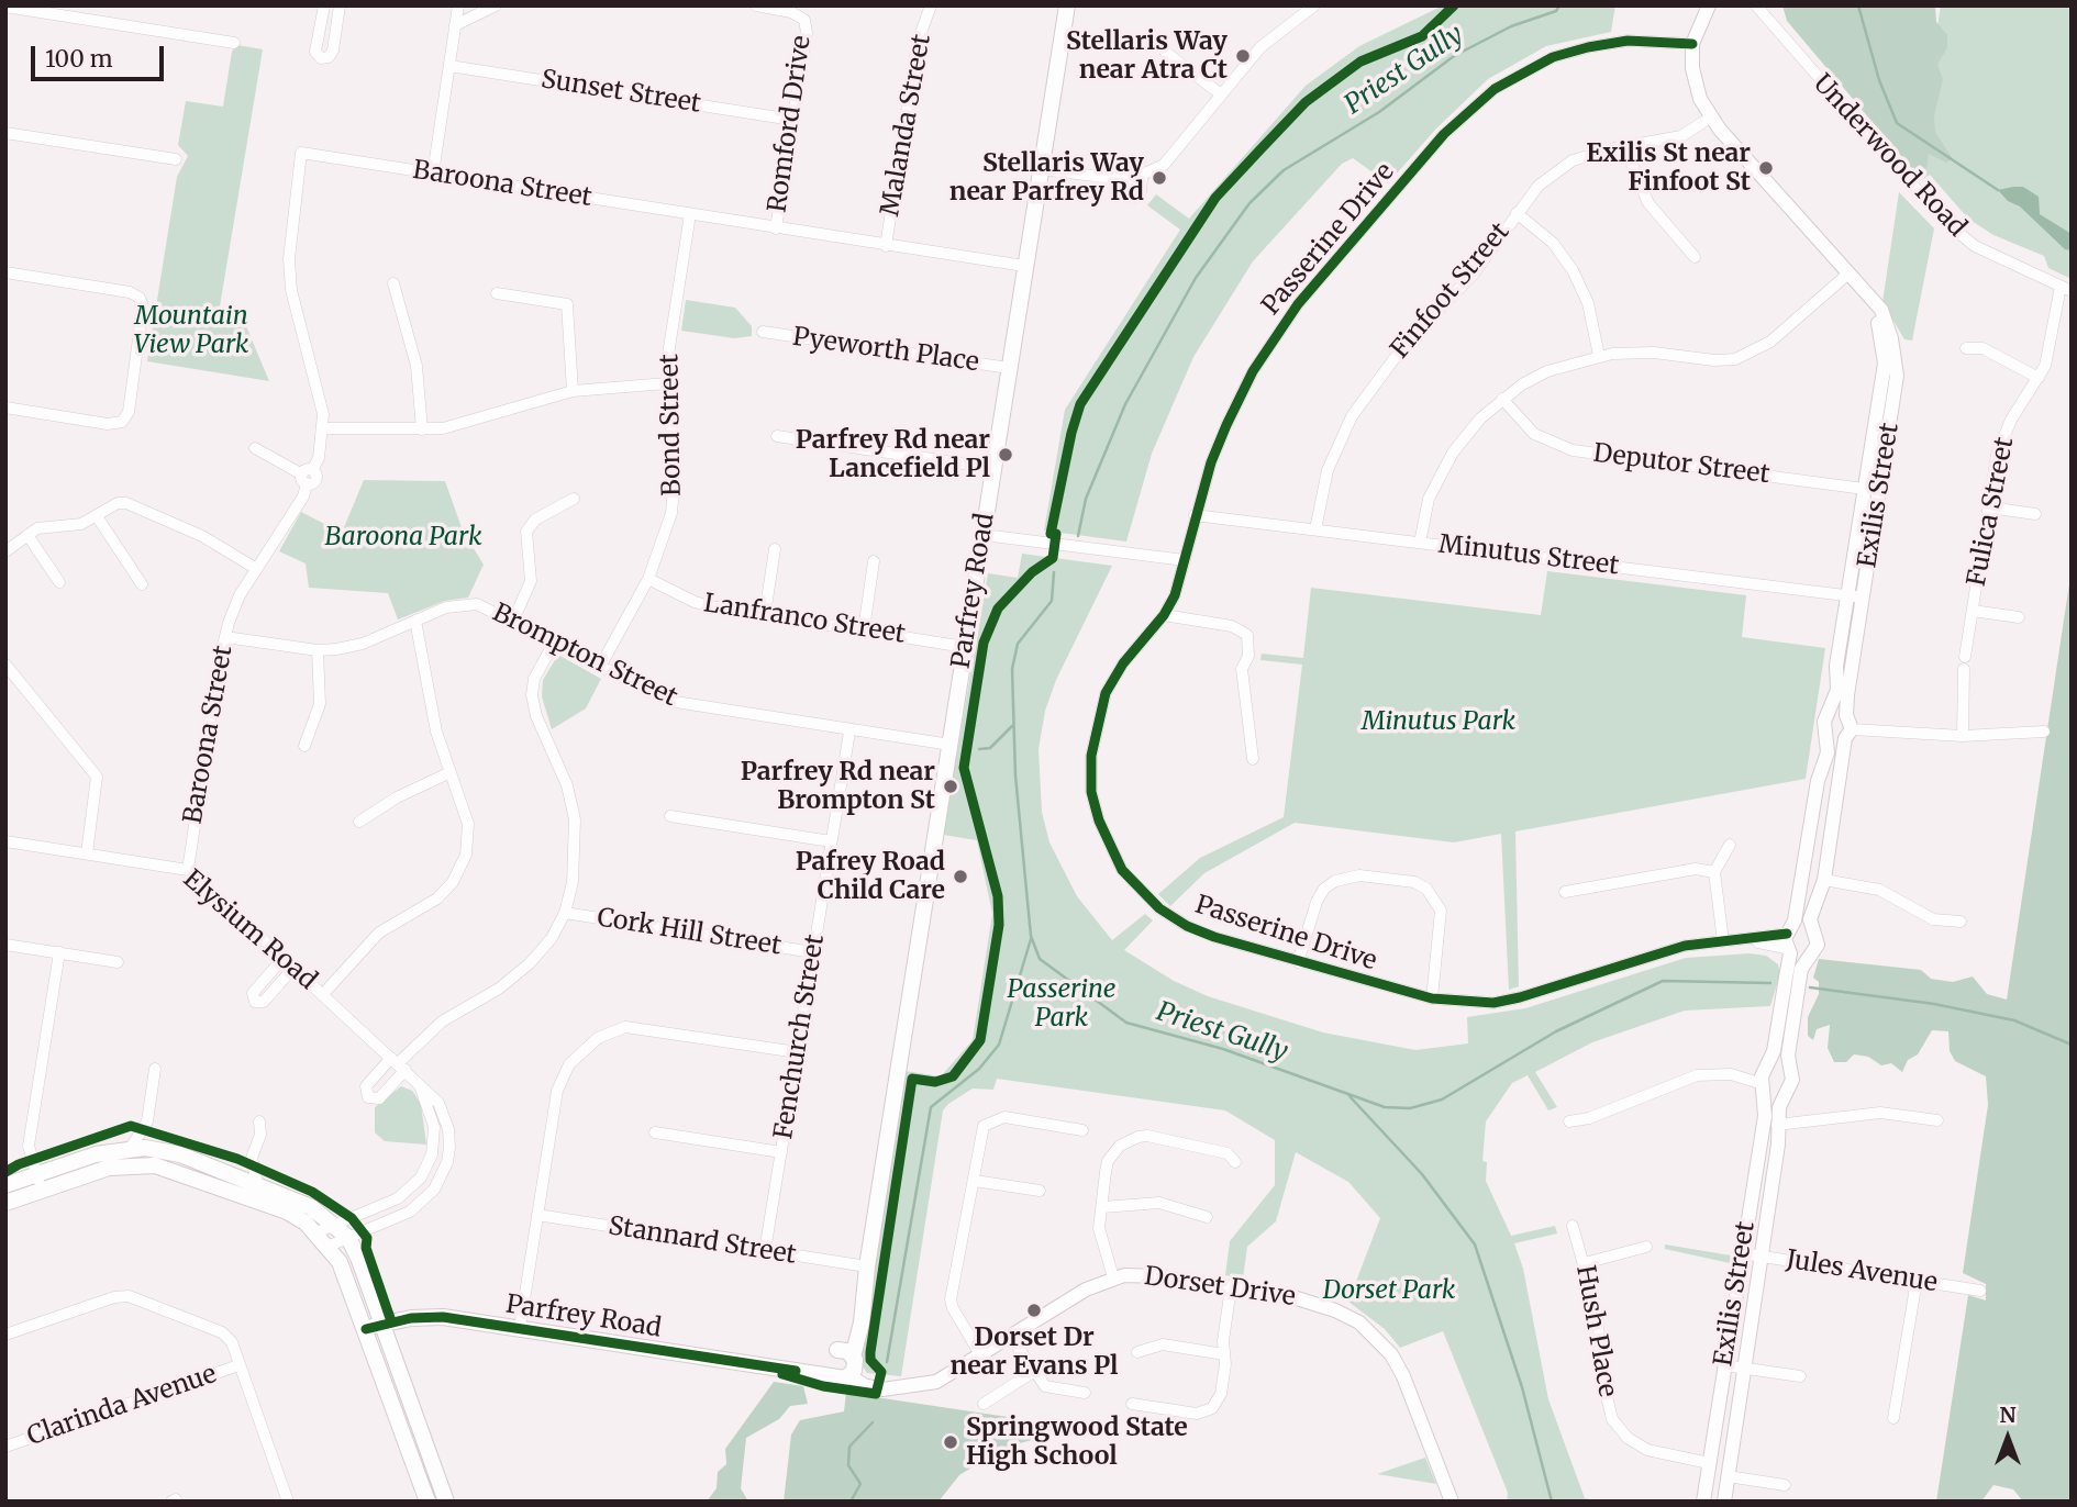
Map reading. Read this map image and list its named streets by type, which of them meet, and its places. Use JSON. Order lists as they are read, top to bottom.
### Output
{
  "streets": {
    "main road": ["Parfrey Road"],
    "street": [
      "Sunset Street",
      "Romford Drive",
      "Malanda Street",
      "Underwood Road",
      "Baroona Street",
      "Passerine Drive",
      "Finfoot Street",
      "Pyeworth Place",
      "Bond Street",
      "Deputor Street",
      "Exilis Street",
      "Fulica Street",
      "Minutus Street",
      "Lanfranco Street",
      "Brompton Street",
      "Elysium Road",
      "Cork Hill Street",
      "Fenchurch Street",
      "Stannard Street",
      "Jules Avenue",
      "Dorset Drive",
      "Hush Place",
      "Clarinda Avenue"
    ]
  },
  "crossings": [
    ["Sunset Street", "Romford Drive"],
    ["Romford Drive", "Baroona Street"],
    ["Malanda Street", "Baroona Street"],
    ["Underwood Road", "Fulica Street"],
    ["Baroona Street", "Bond Street"],
    ["Baroona Street", "Parfrey Road"],
    ["Baroona Street", "Brompton Street"],
    ["Baroona Street", "Elysium Road"],
    ["Passerine Drive", "Exilis Street"],
    ["Passerine Drive", "Minutus Street"],
    ["Finfoot Street", "Exilis Street"],
    ["Finfoot Street", "Minutus Street"],
    ["Pyeworth Place", "Parfrey Road"],
    ["Bond Street", "Lanfranco Street"],
    ["Bond Street", "Brompton Street"],
    ["Deputor Street", "Exilis Street"],
    ["Exilis Street", "Minutus Street"],
    ["Exilis Street", "Jules Avenue"],
    ["Exilis Street", "Hush Place"],
    ["Parfrey Road", "Lanfranco Street"],
    ["Parfrey Road", "Brompton Street"],
    ["Parfrey Road", "Stannard Street"],
    ["Parfrey Road", "Dorset Drive"],
    ["Brompton Street", "Fenchurch Street"],
    ["Cork Hill Street", "Fenchurch Street"],
    ["Fenchurch Street", "Stannard Street"]
  ],
  "water": ["Priest Gully"],
  "parks": [
    "Mountain View Park",
    "Baroona Park",
    "Minutus Park",
    "Passerine Park",
    "Dorset Park"
  ],
  "places": [
    "Stellaris Way near Atra Ct",
    "Exilis St near Finfoot St",
    "Stellaris Way near Parfrey Rd",
    "Parfrey Rd near Lancefield Pl",
    "Parfrey Rd near Brompton St",
    "Pafrey Road Child Care",
    "Dorset Dr near Evans Pl",
    "Springwood State High School"
  ],
  "scale_bar": "100 m",
  "north": "top"
}
